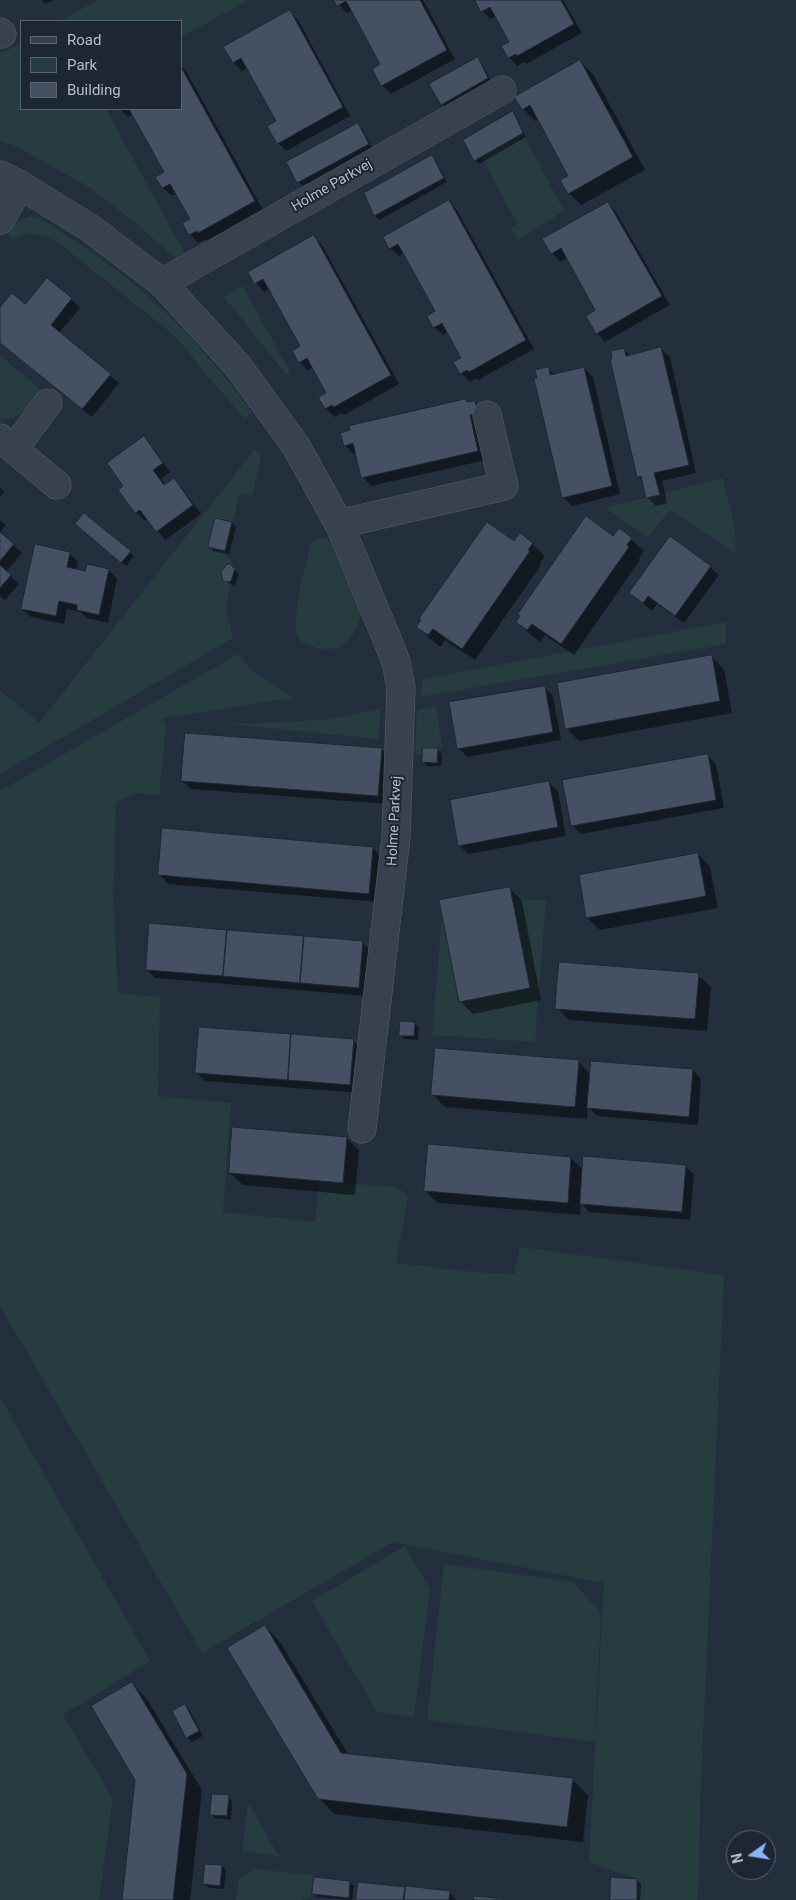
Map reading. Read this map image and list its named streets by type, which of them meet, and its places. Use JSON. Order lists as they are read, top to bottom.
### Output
{
  "streets": {
    "street": ["Holme Parkvej"]
  },
  "legend": ["Road", "Park", "Building"],
  "north": "left"
}
